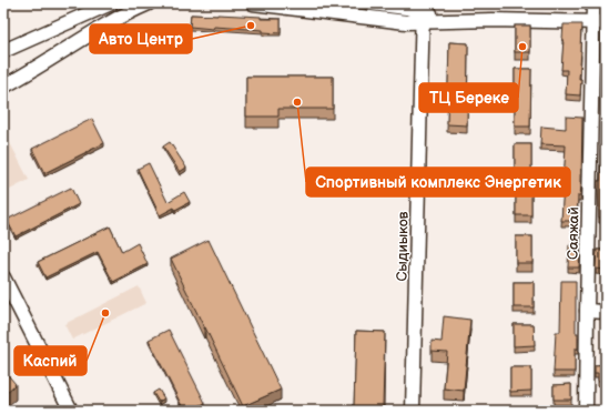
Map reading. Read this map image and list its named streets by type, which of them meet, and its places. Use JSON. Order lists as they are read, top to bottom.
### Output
{
  "streets": {
    "street": ["Саяжай", "Сыдиыков"]
  },
  "places": [
    "Авто Центр",
    "ТЦ Береке",
    "Спортивный комплекс Энергетик",
    "Каспий"
  ]
}
